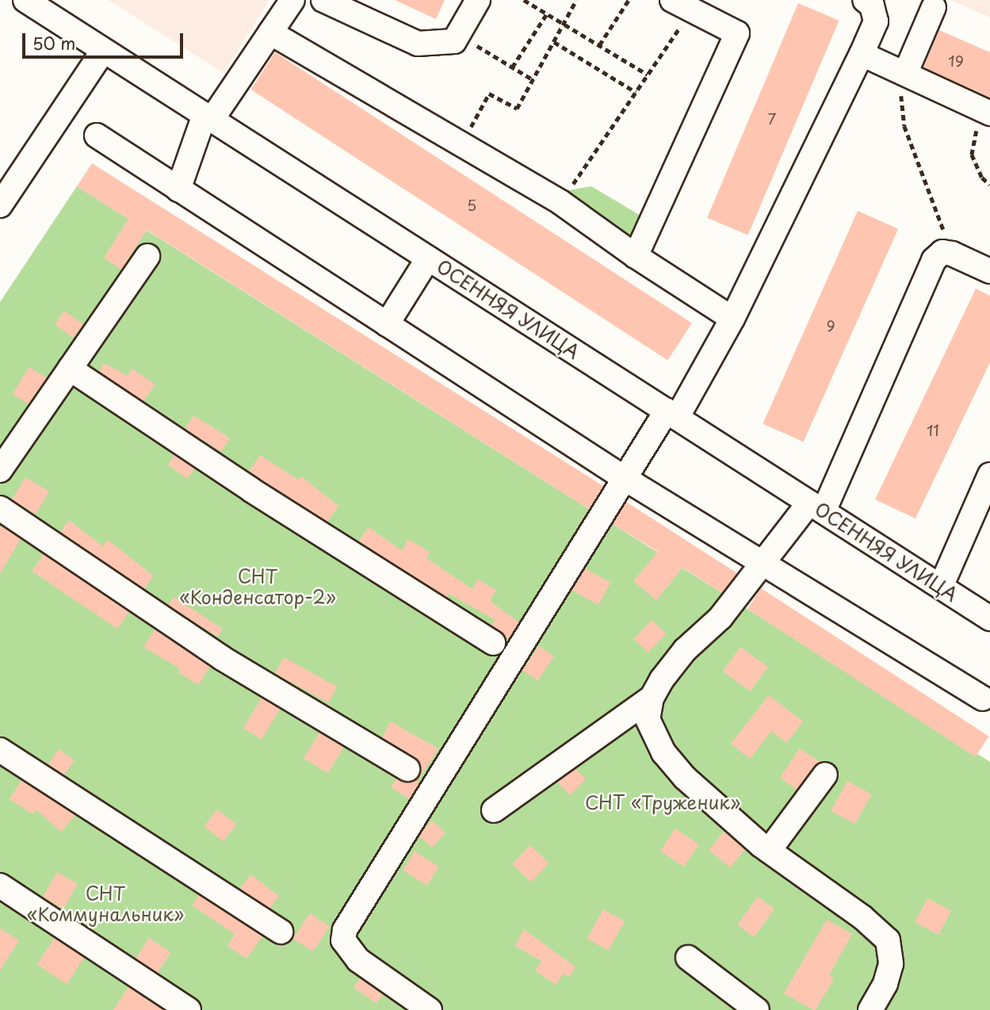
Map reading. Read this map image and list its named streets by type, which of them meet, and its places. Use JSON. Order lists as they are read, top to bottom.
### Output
{
  "streets": {
    "street": ["ОСЕННЯЯ УЛИЦА"]
  },
  "parks": ["СНТ «Конденсатор-2»", "СНТ «Труженик»", "СНТ «Коммунальник»"],
  "house_numbers": [
    "19",
    "7",
    "5",
    "9",
    "11"
  ],
  "scale_bar": "50 m"
}
